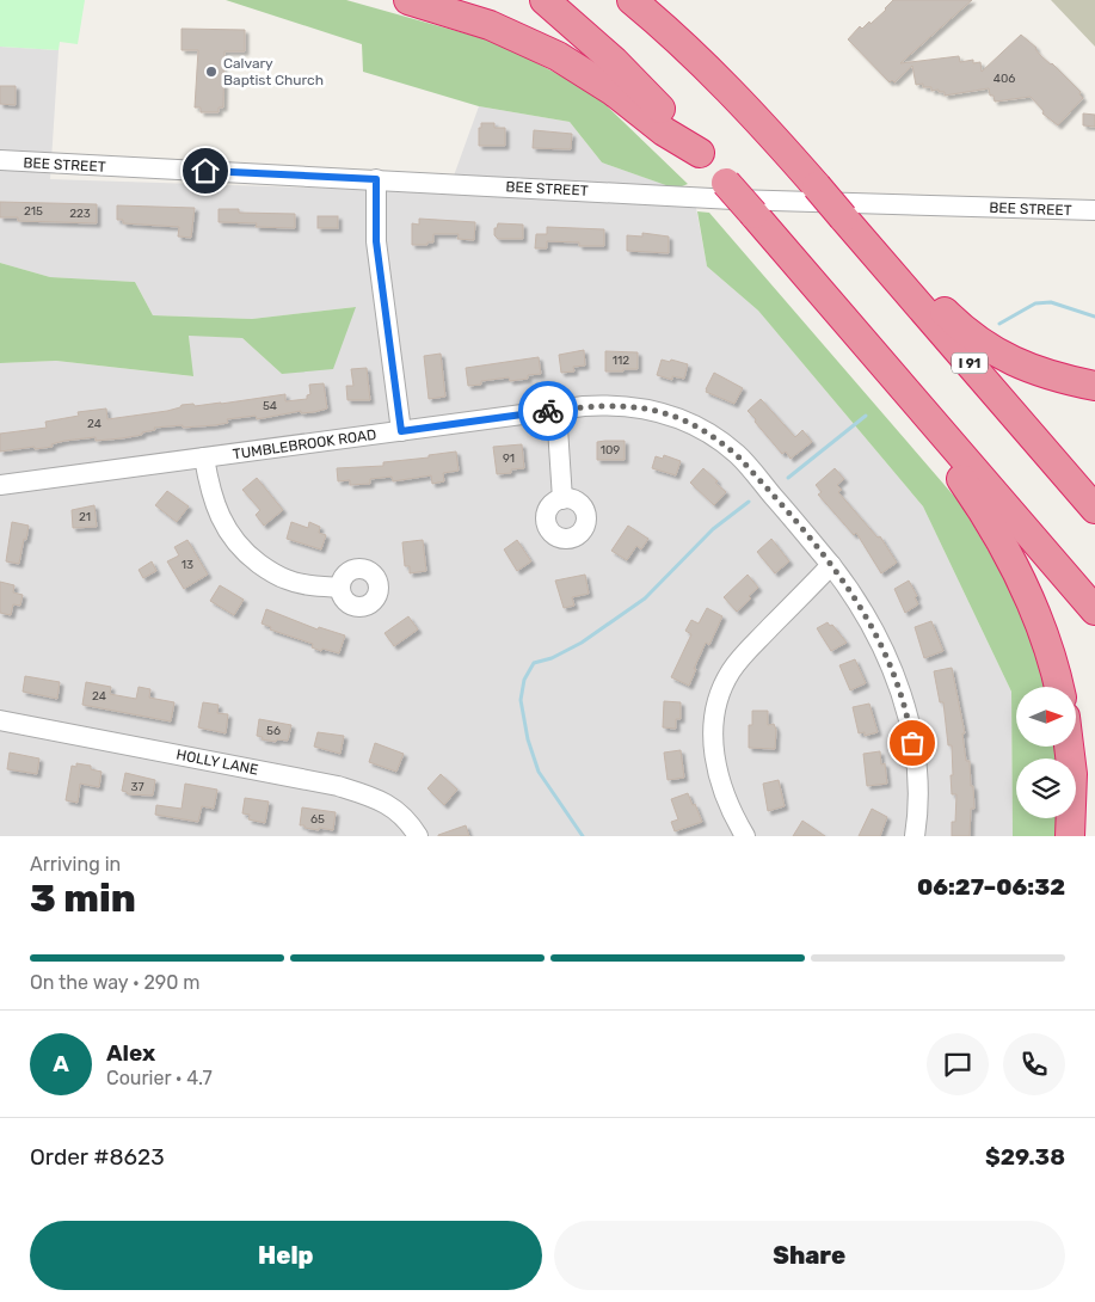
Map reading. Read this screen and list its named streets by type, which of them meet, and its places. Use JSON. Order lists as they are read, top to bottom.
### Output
{
  "streets": {
    "highway": ["I 91"],
    "street": ["BEE STREET", "TUMBLEBROOK ROAD", "HOLLY LANE"]
  },
  "places": ["Calvary Baptist Church"],
  "house_numbers": [
    "406",
    "215",
    "223",
    "112",
    "54",
    "24",
    "109",
    "91",
    "21",
    "13",
    "24",
    "56",
    "37",
    "65"
  ],
  "north": "right",
  "page": {
    "heading": ["3 min", "Arriving in", "06:27–06:32"],
    "panel": [
      "Alex",
      "Courier · 4.7",
      "Order #8623",
      "$29.38"
    ],
    "bar": "On the way · 290 m",
    "round": "A",
    "buttons": ["Help", "Share"]
  }
}
